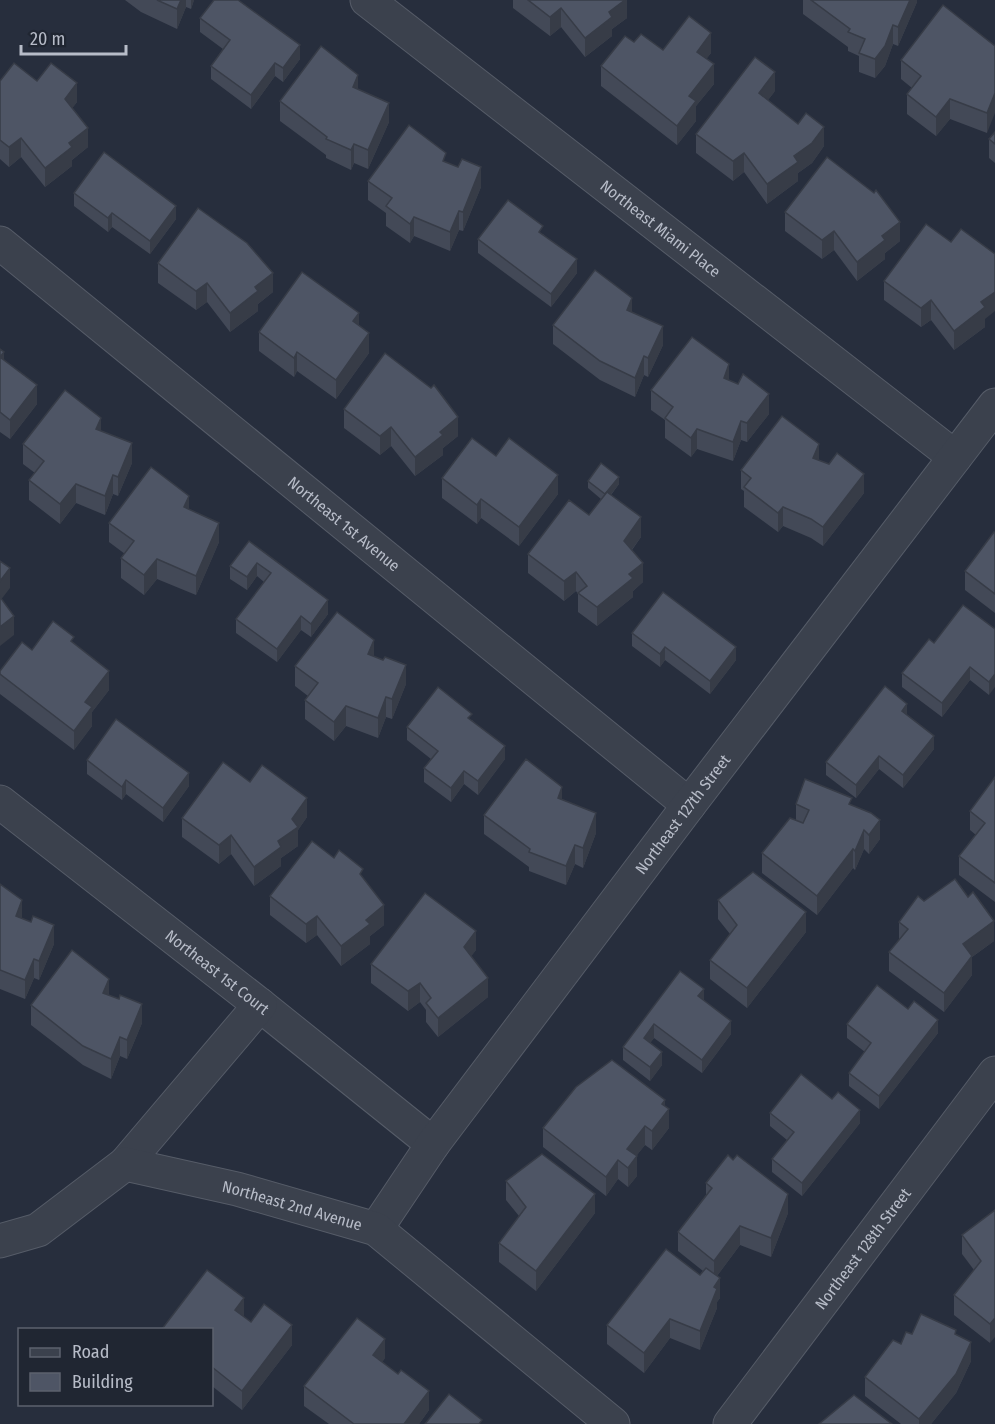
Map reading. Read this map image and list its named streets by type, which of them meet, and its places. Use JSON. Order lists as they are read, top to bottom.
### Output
{
  "streets": {
    "street": [
      "Northeast Miami Place",
      "Northeast 1st Avenue",
      "Northeast 127th Street",
      "Northeast 1st Court",
      "Northeast 2nd Avenue",
      "Northeast 128th Street"
    ]
  },
  "crossings": [
    ["Northeast Miami Place", "Northeast 127th Street"],
    ["Northeast 1st Avenue", "Northeast 127th Street"],
    ["Northeast 127th Street", "Northeast 1st Court"],
    ["Northeast 127th Street", "Northeast 2nd Avenue"]
  ],
  "legend": ["Road", "Building"],
  "scale_bar": "20 m"
}
